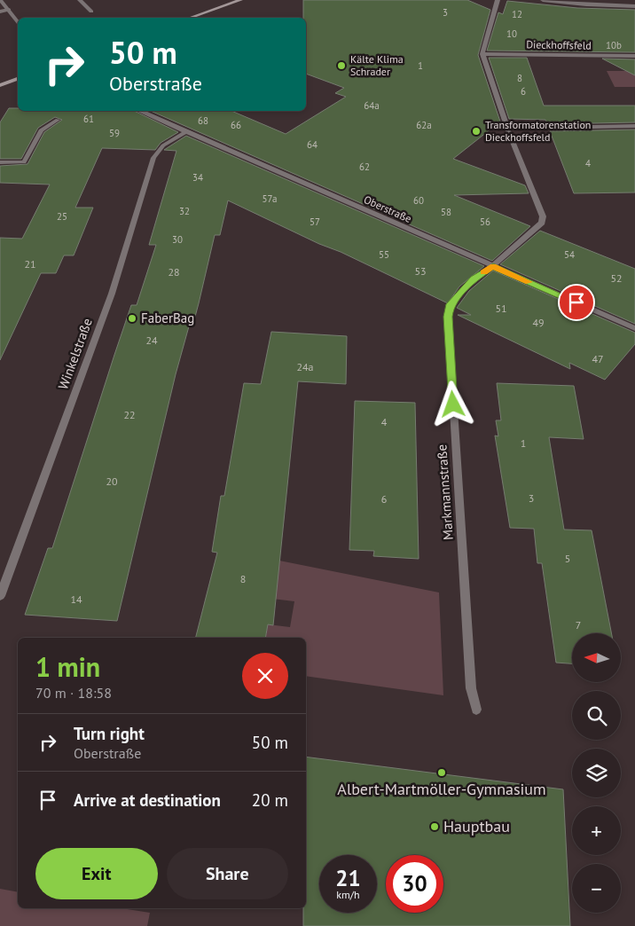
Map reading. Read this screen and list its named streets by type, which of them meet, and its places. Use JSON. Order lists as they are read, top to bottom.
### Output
{
  "streets": {
    "street": [
      "Dieckhoffsfeld",
      "Oberstraße",
      "Winkelstraße",
      "Markmannstraße"
    ]
  },
  "crossings": [
    ["Oberstraße", "Winkelstraße"],
    ["Oberstraße", "Markmannstraße"]
  ],
  "places": [
    "Kälte Klima Schrader",
    "Transformatorenstation Dieckhoffsfeld",
    "FaberBag",
    "Albert-Martmöller-Gymnasium",
    "Hauptbau"
  ],
  "house_numbers": [
    "3",
    "12",
    "10",
    "10b",
    "1",
    "8",
    "6",
    "64a",
    "61",
    "68",
    "66",
    "62a",
    "59",
    "64",
    "4",
    "62",
    "34",
    "57a",
    "60",
    "32",
    "58",
    "25",
    "57",
    "56",
    "30",
    "55",
    "54",
    "21",
    "53",
    "28",
    "52",
    "51",
    "49",
    "24",
    "47",
    "24a",
    "22",
    "4",
    "1",
    "20",
    "3",
    "6",
    "5",
    "8",
    "14",
    "7"
  ],
  "north": "left",
  "page": {
    "turn": ["50 m", "Oberstraße"],
    "map_buttons": ["+", "−"],
    "heading": ["1 min", "70 m · 18:58"],
    "list": [
      {
        "name": "Turn right",
        "note": "Oberstraße",
        "value": "50 m"
      },
      {
        "name": "Arrive at destination",
        "value": "20 m"
      }
    ],
    "buttons": ["Exit", "Share"],
    "speed": "21 km/h",
    "limit": "30"
  }
}
